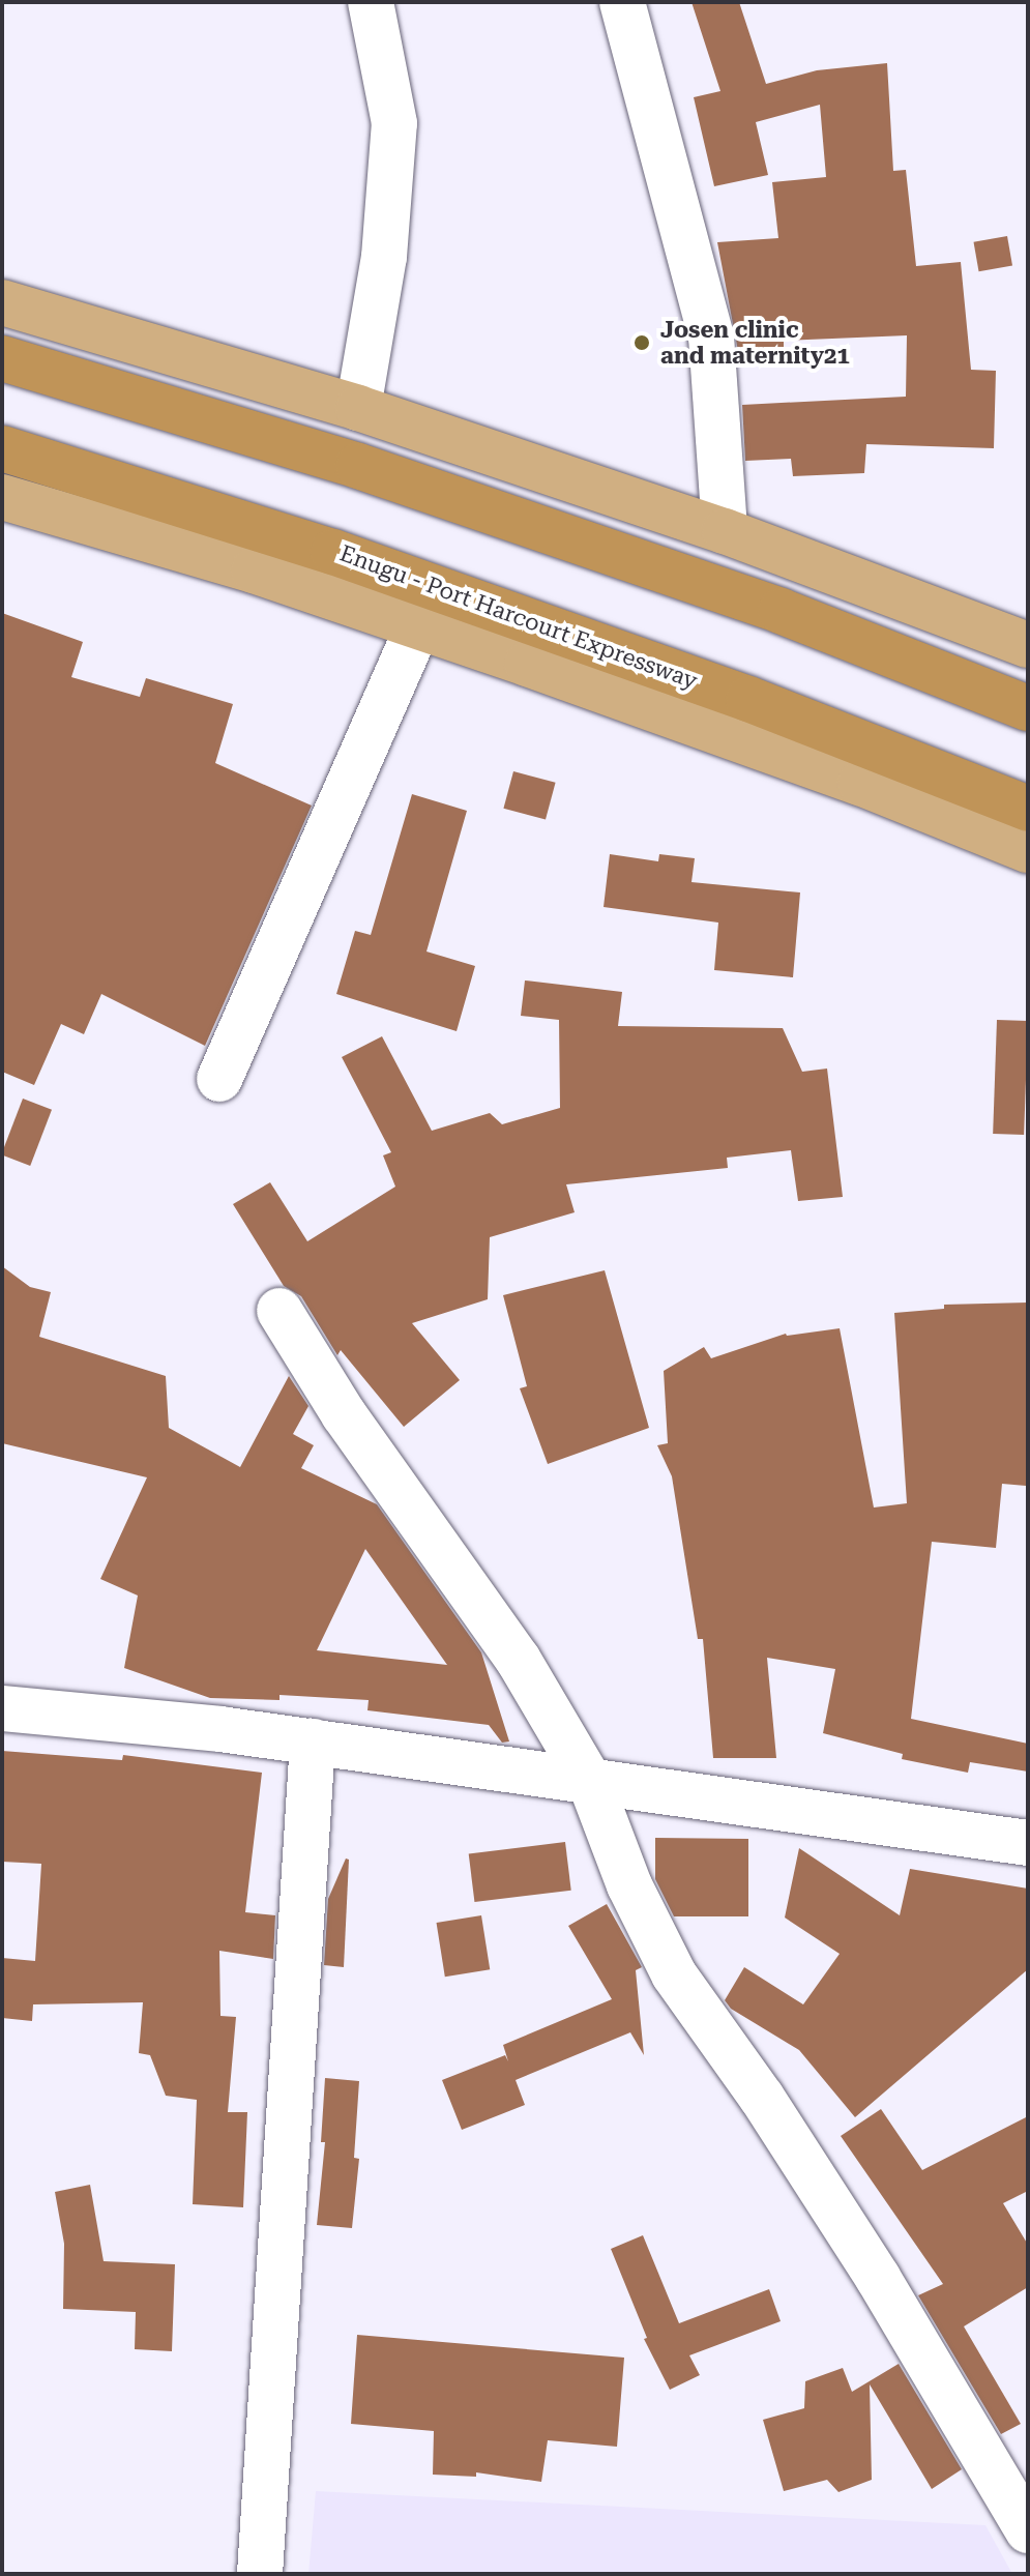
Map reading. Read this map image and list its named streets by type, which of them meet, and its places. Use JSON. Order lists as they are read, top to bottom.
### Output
{
  "streets": {
    "highway": ["Enugu - Port Harcourt Expressway"]
  },
  "places": ["Josen clinic and maternity21"]
}
